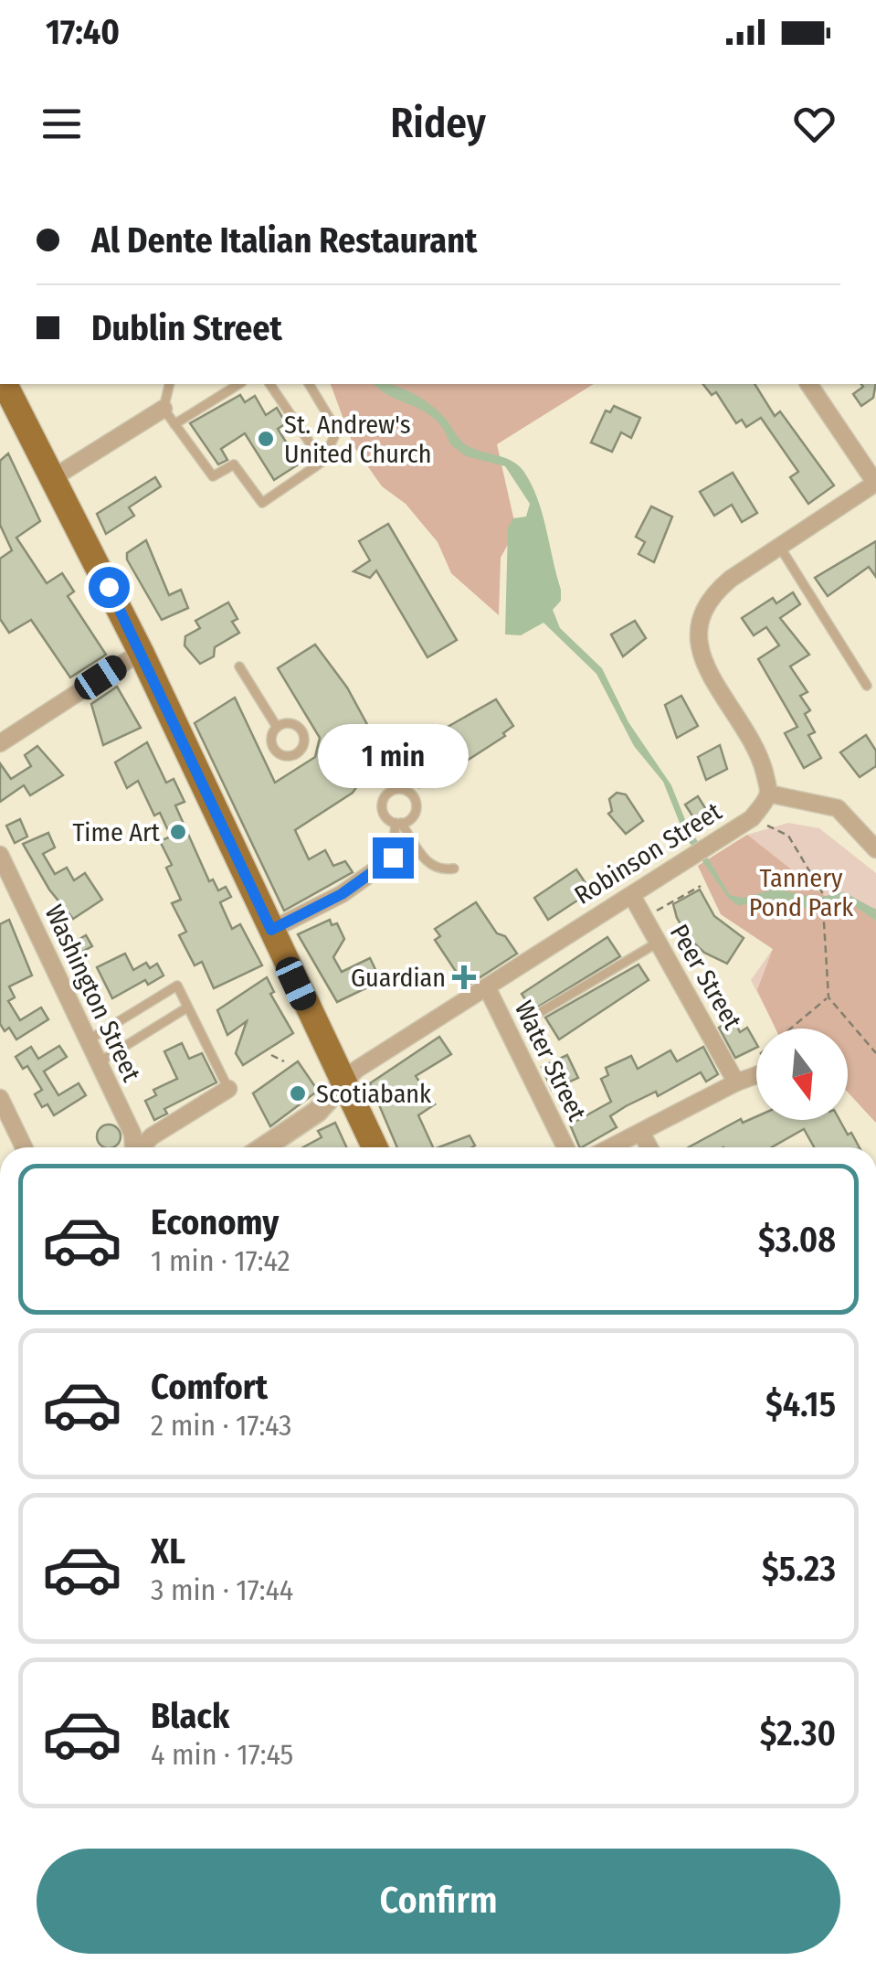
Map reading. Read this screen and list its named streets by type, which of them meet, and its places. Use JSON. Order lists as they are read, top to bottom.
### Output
{
  "streets": {
    "street": [
      "Robinson Street",
      "Peer Street",
      "Washington Street",
      "Water Street"
    ]
  },
  "crossings": [
    ["Robinson Street", "Peer Street"],
    ["Robinson Street", "Water Street"]
  ],
  "parks": ["Tannery Pond Park"],
  "places": {
    "other": ["St. Andrew's United Church", "Time Art", "Scotiabank"],
    "health": ["Guardian"]
  },
  "north": "bottom",
  "page": {
    "status": "17:40",
    "header": "Ridey",
    "banner": ["Al Dente Italian Restaurant", "Dublin Street"],
    "bubble": "1 min",
    "list": [
      {
        "name": "Economy",
        "note": "1 min · 17:42",
        "value": "$3.08"
      },
      {
        "name": "Comfort",
        "note": "2 min · 17:43",
        "value": "$4.15"
      },
      {
        "name": "XL",
        "note": "3 min · 17:44",
        "value": "$5.23"
      },
      {
        "name": "Black",
        "note": "4 min · 17:45",
        "value": "$2.30"
      }
    ],
    "buttons": "Confirm"
  }
}
